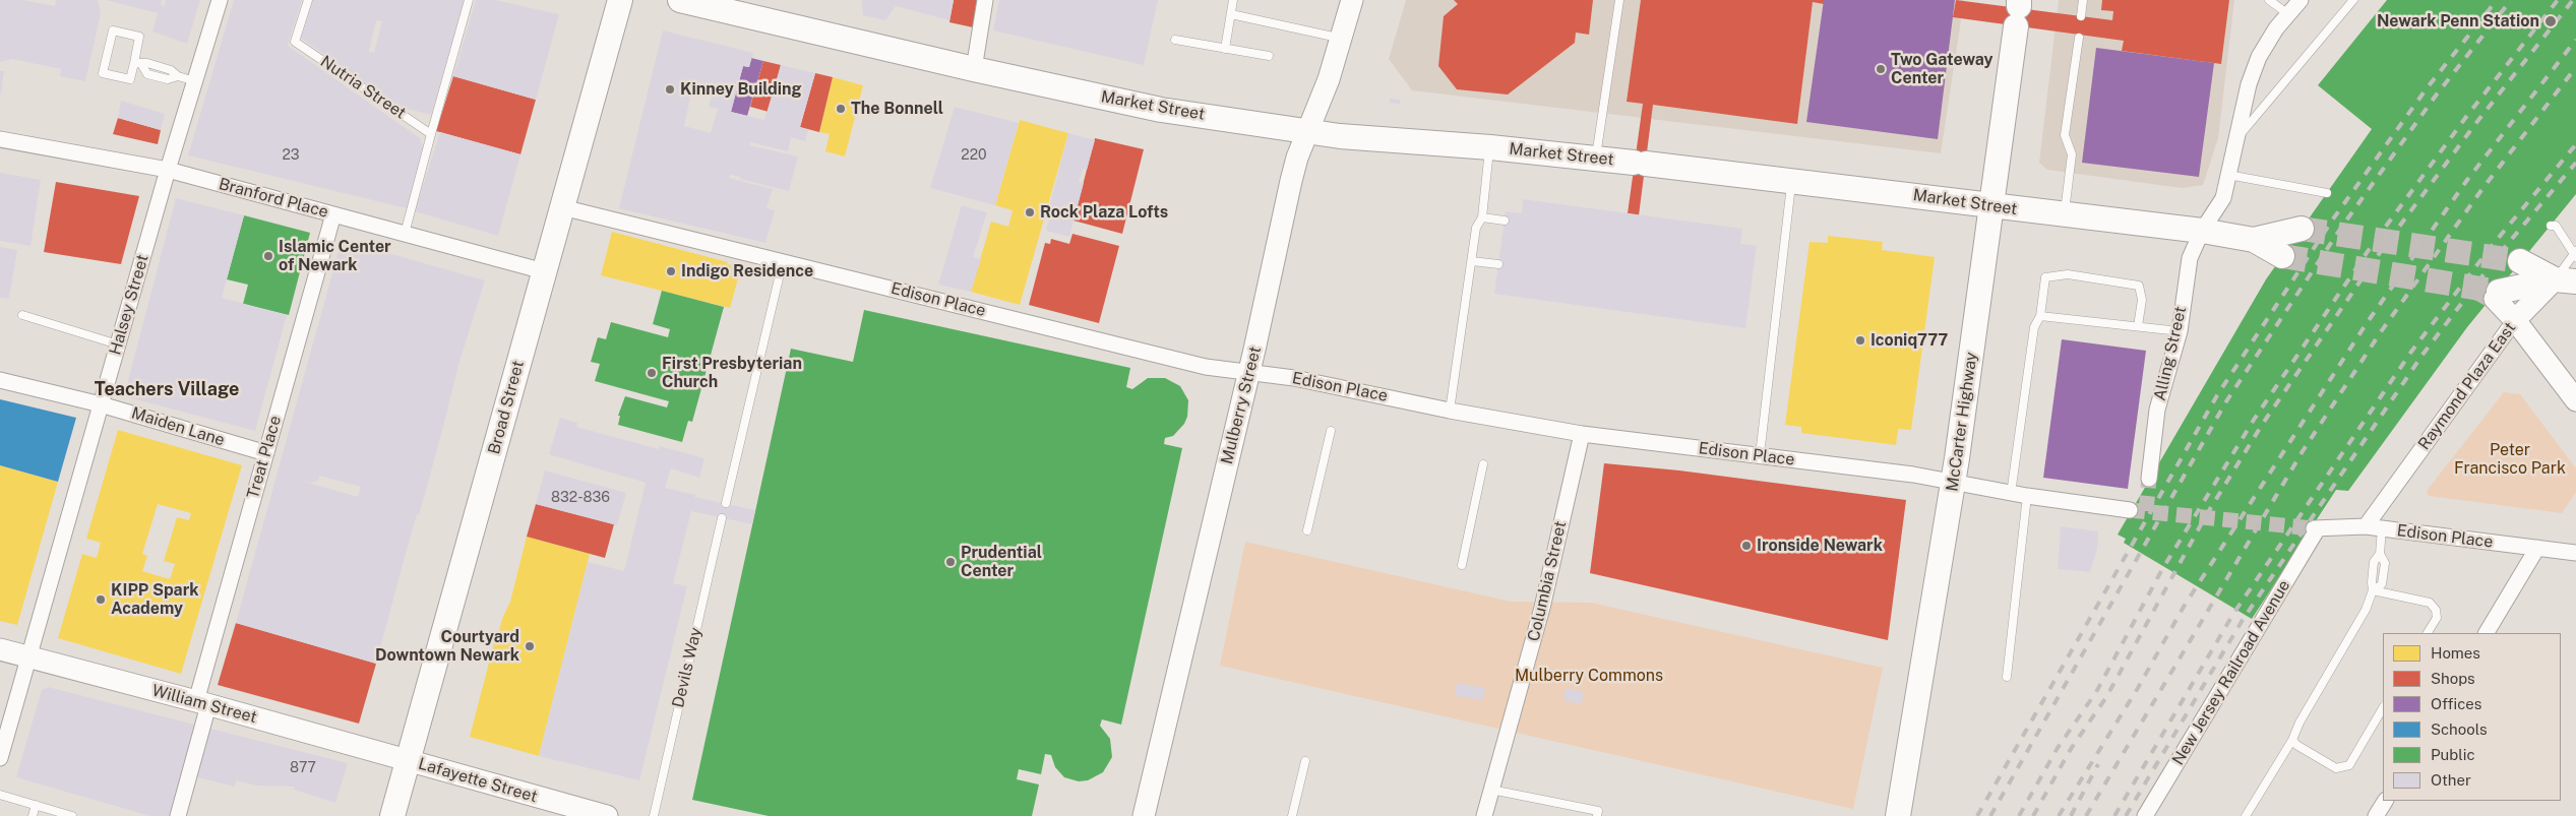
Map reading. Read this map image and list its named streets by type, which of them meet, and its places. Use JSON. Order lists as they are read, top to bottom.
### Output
{
  "streets": {
    "main road": ["Market Street", "Broad Street", "McCarter Highway"],
    "street": [
      "Branford Place",
      "Edison Place",
      "Halsey Street",
      "Alling Street",
      "Raymond Plaza East",
      "Mulberry Street",
      "Maiden Lane",
      "Treat Place",
      "Columbia Street",
      "New Jersey Railroad Avenue",
      "William Street",
      "Lafayette Street"
    ],
    "lane": ["Nutria Street", "Devils Way"]
  },
  "crossings": [
    ["Market Street", "Alling Street"],
    ["Market Street", "Mulberry Street"],
    ["Market Street", "McCarter Highway"],
    ["Branford Place", "Halsey Street"],
    ["Branford Place", "Broad Street"],
    ["Branford Place", "Treat Place"],
    ["Edison Place", "Raymond Plaza East"],
    ["Edison Place", "Mulberry Street"],
    ["Edison Place", "Broad Street"],
    ["Edison Place", "McCarter Highway"],
    ["Edison Place", "Columbia Street"],
    ["Edison Place", "New Jersey Railroad Avenue"],
    ["Halsey Street", "Maiden Lane"],
    ["Halsey Street", "William Street"],
    ["Broad Street", "William Street"],
    ["Broad Street", "Lafayette Street"],
    ["Maiden Lane", "Treat Place"],
    ["Treat Place", "William Street"],
    ["William Street", "Lafayette Street"]
  ],
  "districts": ["Teachers Village"],
  "parks": ["Peter Francisco Park", "Mulberry Commons"],
  "places": [
    "Newark Penn Station",
    "Two Gateway Center",
    "Kinney Building",
    "The Bonnell",
    "Rock Plaza Lofts",
    "Islamic Center of Newark",
    "Indigo Residence",
    "Iconiq777",
    "First Presbyterian Church",
    "Ironside Newark",
    "Prudential Center",
    "KIPP Spark Academy",
    "Courtyard Downtown Newark"
  ],
  "house_numbers": [
    "23",
    "220",
    "832-836",
    "877"
  ],
  "legend": [
    "Homes",
    "Shops",
    "Offices",
    "Schools",
    "Public",
    "Other"
  ]
}
